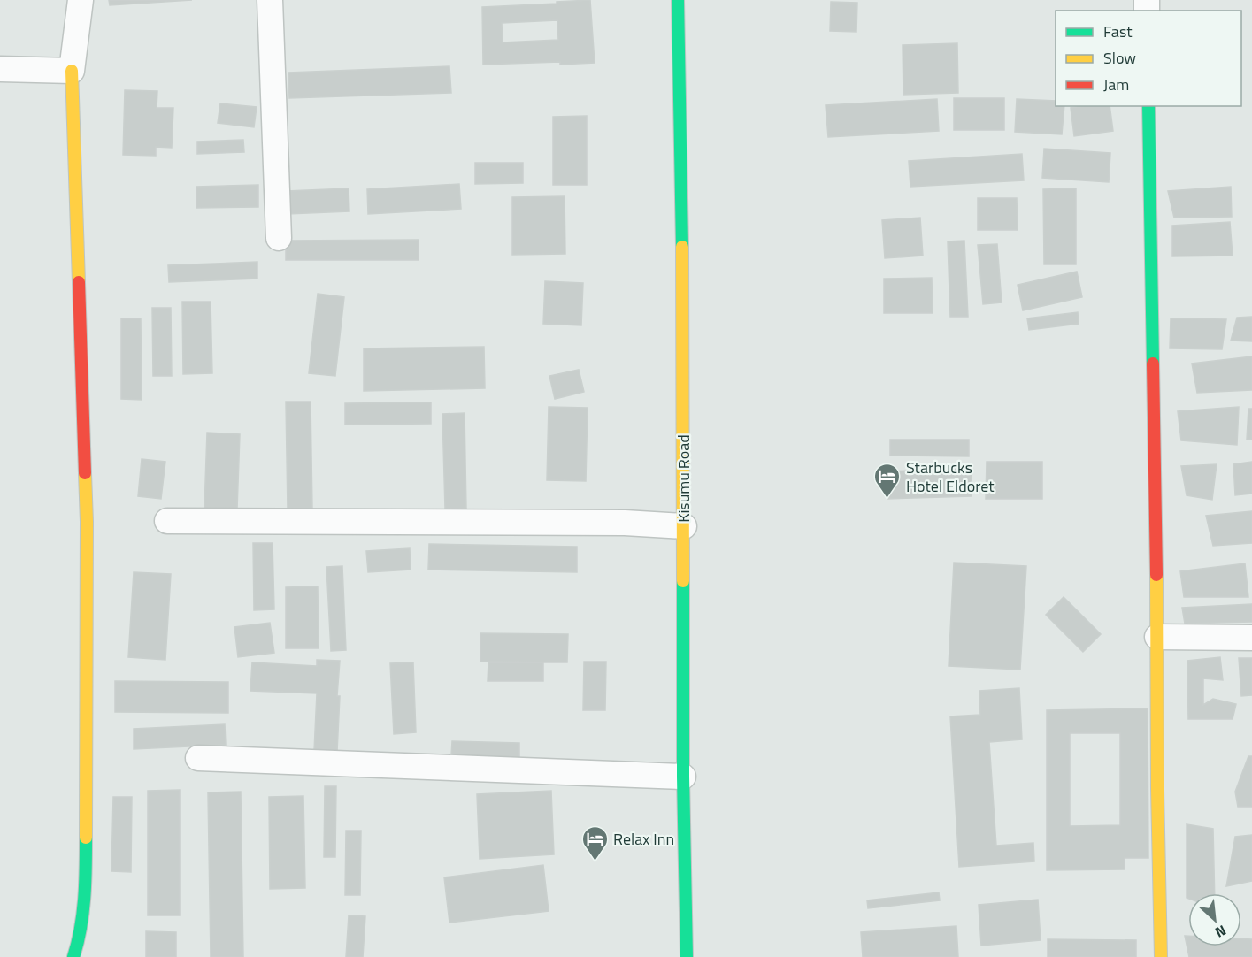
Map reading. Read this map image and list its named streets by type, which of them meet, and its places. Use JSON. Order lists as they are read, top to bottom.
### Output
{
  "streets": {
    "main road": ["Kisumu Road"]
  },
  "places": {
    "hotel": ["Starbucks Hotel Eldoret", "Relax Inn"]
  },
  "legend": ["Fast", "Slow", "Jam"],
  "north": "bottom right"
}
